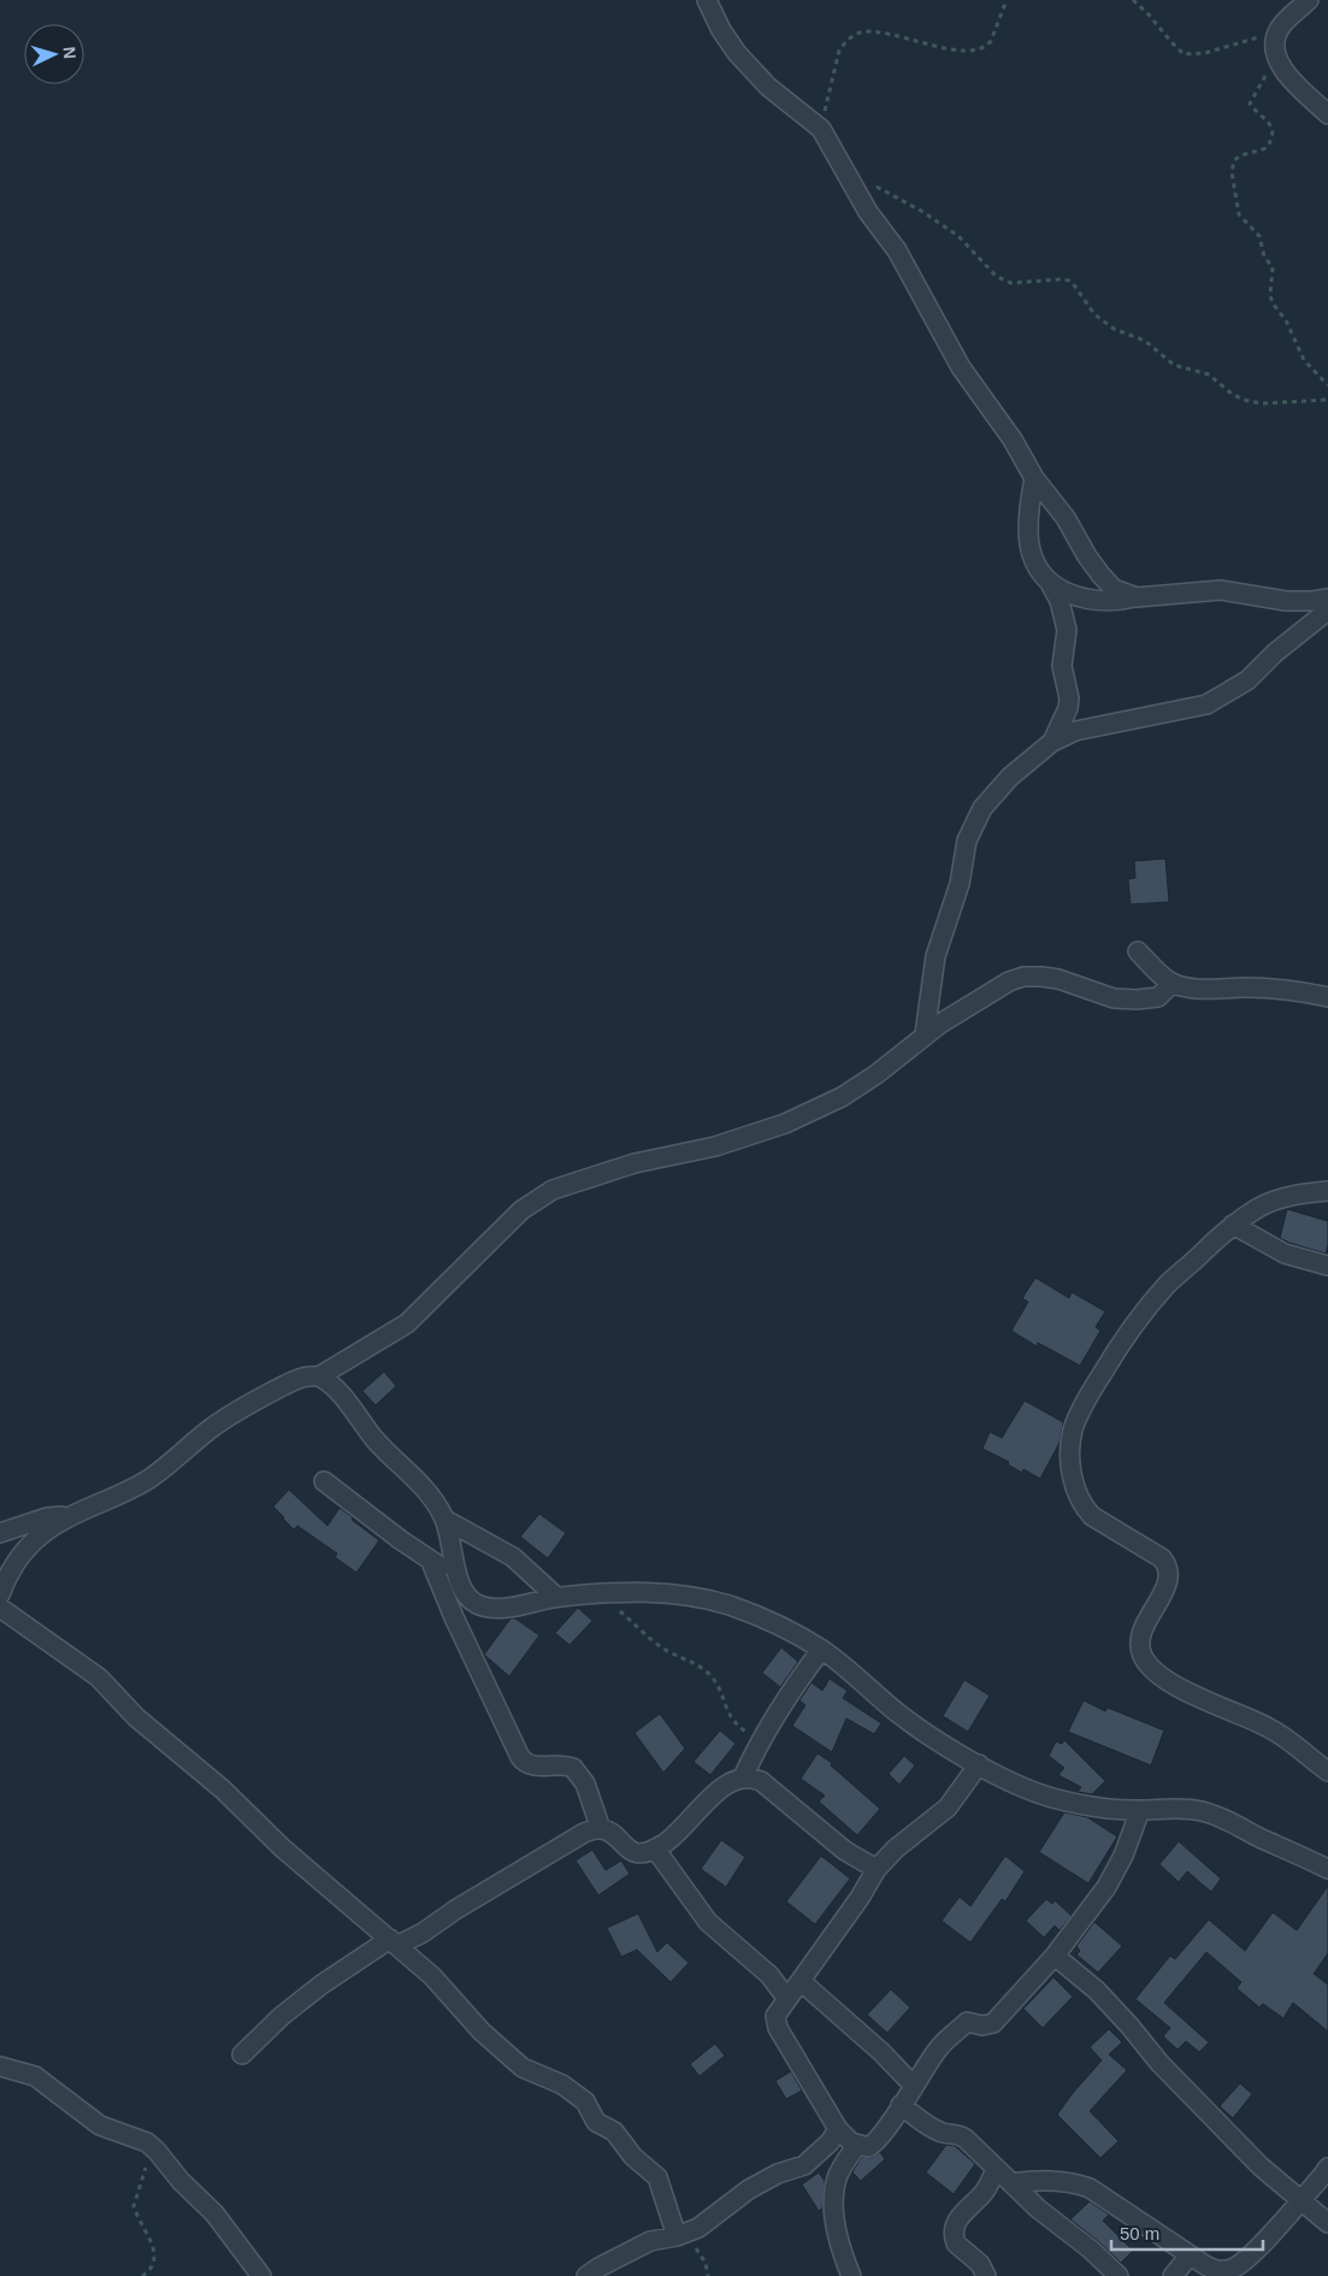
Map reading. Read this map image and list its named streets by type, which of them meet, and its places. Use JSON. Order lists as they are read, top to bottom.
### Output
{
  "scale_bar": "50 m",
  "north": "right"
}
